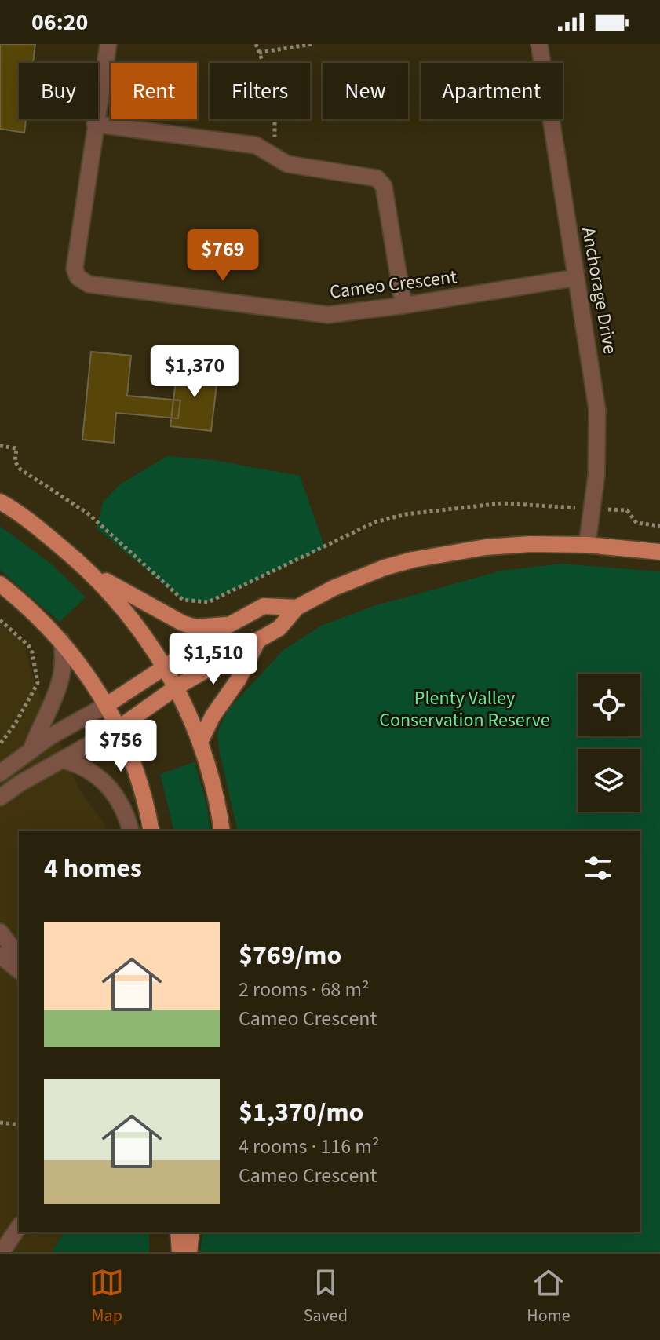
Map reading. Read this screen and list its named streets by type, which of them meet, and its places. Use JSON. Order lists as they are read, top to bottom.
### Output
{
  "streets": {
    "street": ["Cameo Crescent", "Anchorage Drive"]
  },
  "crossings": [
    ["Cameo Crescent", "Anchorage Drive"]
  ],
  "parks": ["Plenty Valley Conservation Reserve"],
  "page": {
    "status": "06:20",
    "chip": [
      "Buy",
      "Rent",
      "Filters",
      "New",
      "Apartment"
    ],
    "price": [
      "$769",
      "$1,370",
      "$1,510",
      "$756"
    ],
    "heading": "4 homes",
    "list": [
      {
        "name": "$769/mo",
        "note": "2 rooms · 68 m² · Cameo Crescent"
      },
      {
        "name": "$1,370/mo",
        "note": "4 rooms · 116 m² · Cameo Crescent"
      }
    ],
    "tabs": ["Map", "Saved", "Home"]
  }
}
